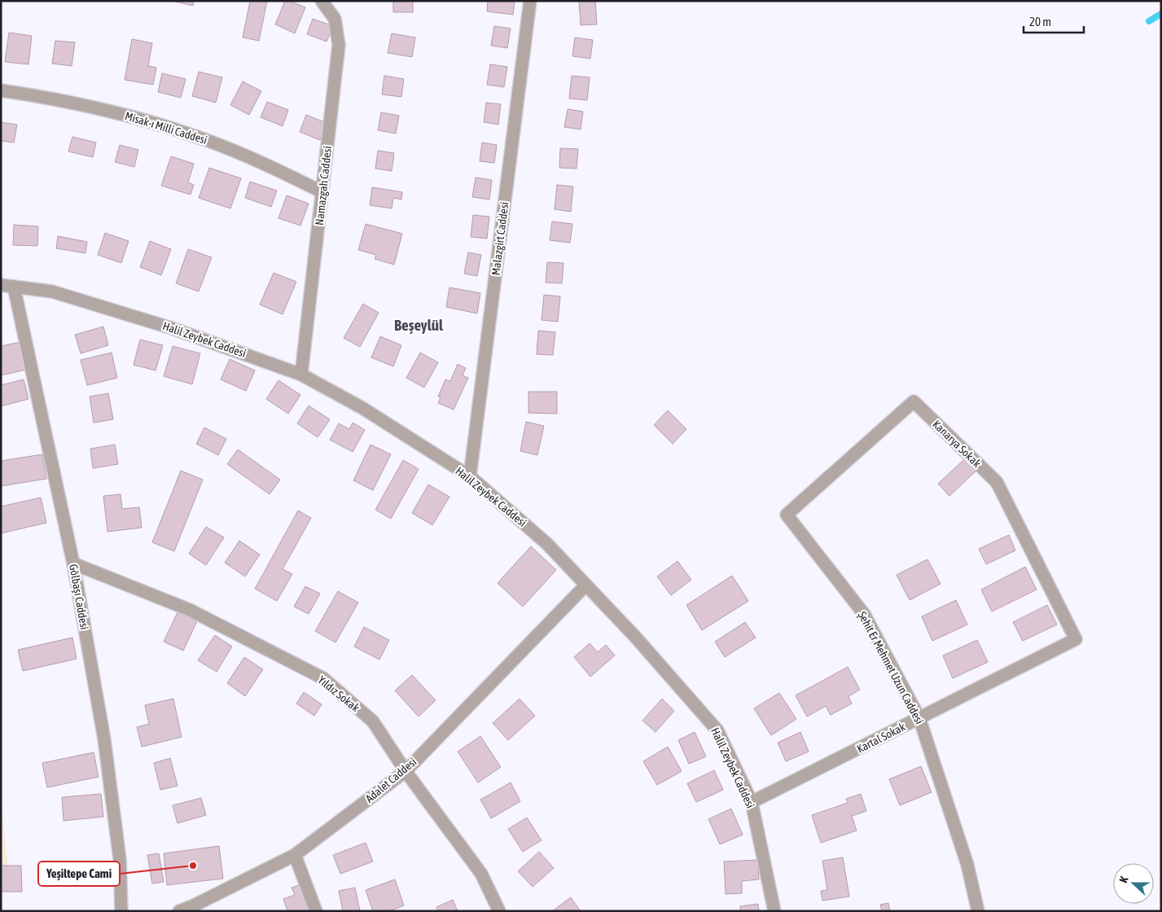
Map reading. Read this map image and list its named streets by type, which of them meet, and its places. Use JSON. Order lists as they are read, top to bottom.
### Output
{
  "streets": {
    "street": [
      "Misak-ı Milli Caddesi",
      "Namazgah Caddesi",
      "Malazgirt Caddesi",
      "Halil Zeybek Caddesi",
      "Kanarya Sokak",
      "Gölbaşı Caddesi",
      "Şehit Er Mehmet Uzun Caddesi",
      "Yıldız Sokak",
      "Kartal Sokak",
      "Adalet Caddesi"
    ]
  },
  "crossings": [
    ["Misak-ı Milli Caddesi", "Namazgah Caddesi"],
    ["Namazgah Caddesi", "Halil Zeybek Caddesi"],
    ["Malazgirt Caddesi", "Halil Zeybek Caddesi"],
    ["Halil Zeybek Caddesi", "Gölbaşı Caddesi"],
    ["Halil Zeybek Caddesi", "Kartal Sokak"],
    ["Halil Zeybek Caddesi", "Adalet Caddesi"],
    ["Kanarya Sokak", "Şehit Er Mehmet Uzun Caddesi"],
    ["Kanarya Sokak", "Kartal Sokak"],
    ["Gölbaşı Caddesi", "Yıldız Sokak"],
    ["Şehit Er Mehmet Uzun Caddesi", "Kartal Sokak"],
    ["Yıldız Sokak", "Adalet Caddesi"]
  ],
  "districts": ["Beşeylül"],
  "places": ["Yeşiltepe Cami"],
  "scale_bar": "20 m",
  "north": "left"
}
